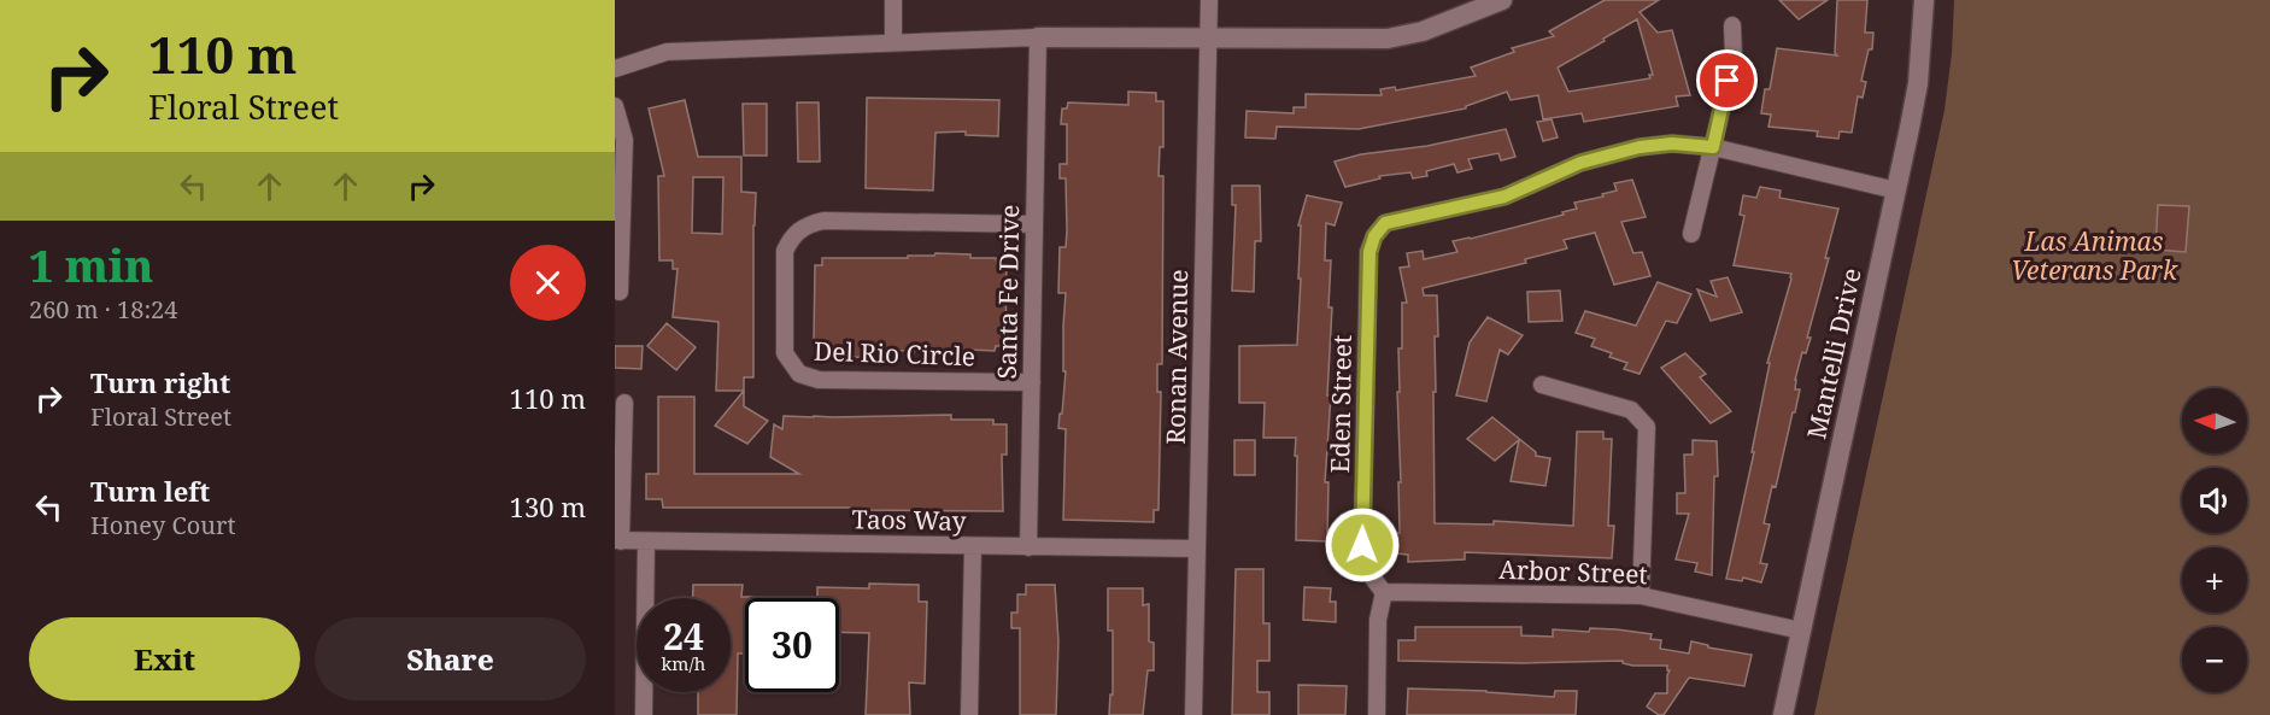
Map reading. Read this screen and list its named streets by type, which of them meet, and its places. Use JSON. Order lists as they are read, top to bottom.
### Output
{
  "streets": {
    "street": [
      "Santa Fe Drive",
      "Del Rio Circle",
      "Mantelli Drive",
      "Ronan Avenue",
      "Eden Street",
      "Taos Way",
      "Arbor Street"
    ]
  },
  "crossings": [
    ["Santa Fe Drive", "Del Rio Circle"],
    ["Santa Fe Drive", "Taos Way"],
    ["Mantelli Drive", "Arbor Street"],
    ["Ronan Avenue", "Taos Way"],
    ["Eden Street", "Arbor Street"]
  ],
  "parks": ["Las Animas Veterans Park"],
  "north": "left",
  "page": {
    "turn": ["110 m", "Floral Street"],
    "heading": ["1 min", "260 m · 18:24"],
    "list": [
      {
        "name": "Turn right",
        "note": "Floral Street",
        "value": "110 m"
      },
      {
        "name": "Turn left",
        "note": "Honey Court",
        "value": "130 m"
      }
    ],
    "map_buttons": ["+", "−"],
    "speed": "24 km/h",
    "limit": "30",
    "buttons": ["Exit", "Share"]
  }
}
